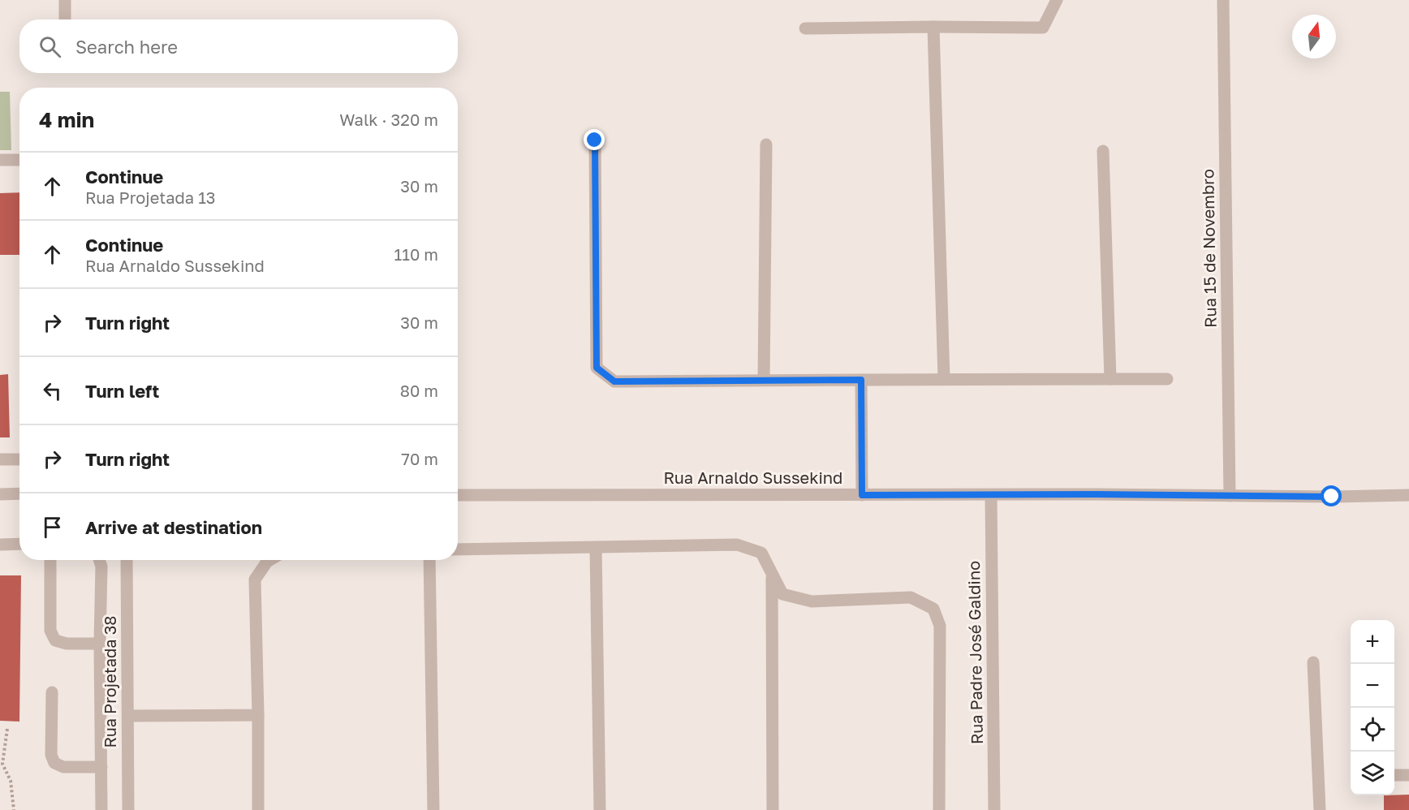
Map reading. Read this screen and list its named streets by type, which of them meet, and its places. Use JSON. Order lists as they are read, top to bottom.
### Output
{
  "streets": {
    "street": [
      "Rua 15 de Novembro",
      "Rua Arnaldo Sussekind",
      "Rua Padre José Galdino",
      "Rua Projetada 38"
    ]
  },
  "crossings": [
    ["Rua 15 de Novembro", "Rua Arnaldo Sussekind"],
    ["Rua Arnaldo Sussekind", "Rua Padre José Galdino"]
  ],
  "north": "top",
  "page": {
    "search": "Search here",
    "heading": ["4 min", "Walk · 320 m"],
    "list": [
      ["Continue", "Rua Projetada 13", "30 m"],
      ["Continue", "Rua Arnaldo Sussekind", "110 m"],
      ["Turn right", "30 m"],
      ["Turn left", "80 m"],
      ["Turn right", "70 m"],
      "Arrive at destination"
    ],
    "map_buttons": ["+", "−"]
  }
}
